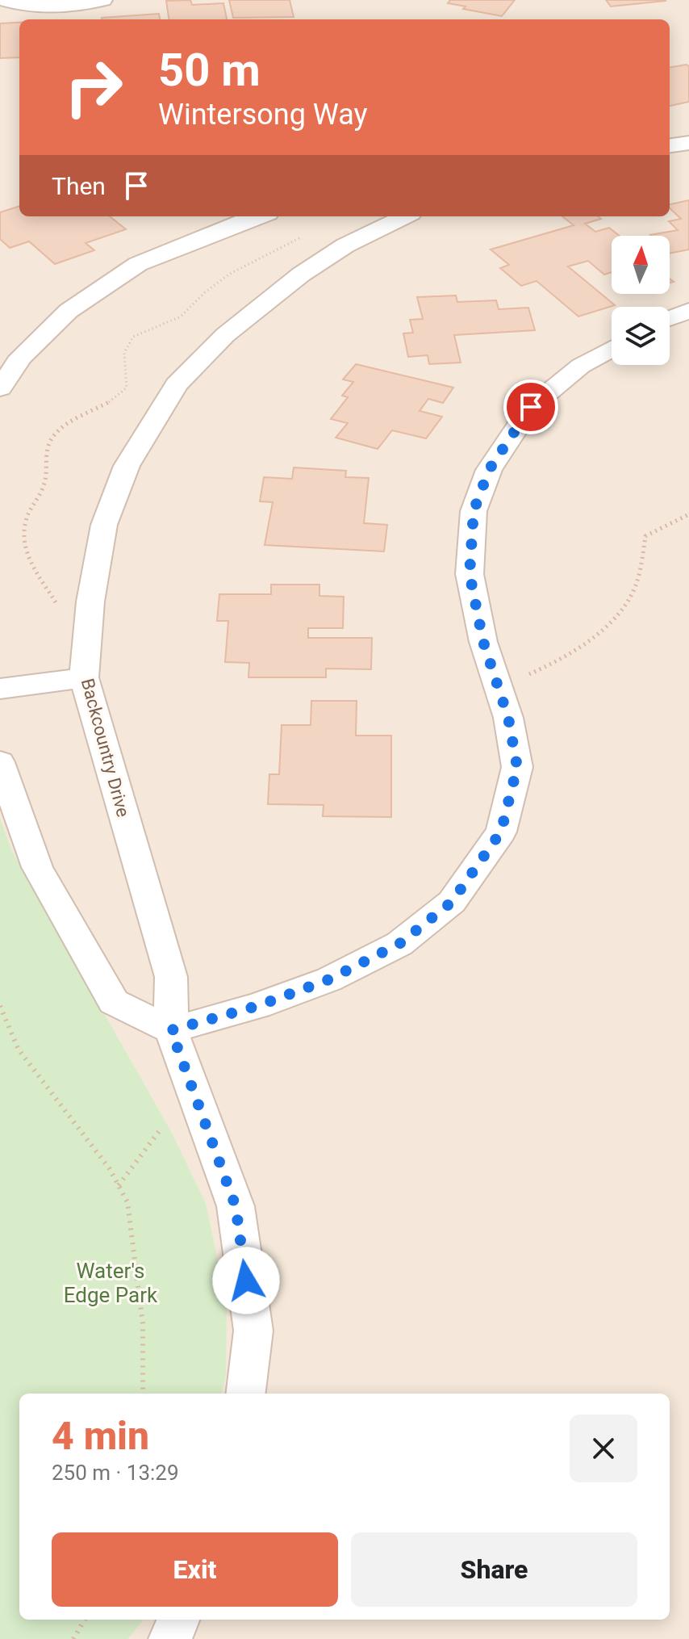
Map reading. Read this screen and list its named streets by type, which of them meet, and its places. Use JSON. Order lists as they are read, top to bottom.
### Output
{
  "streets": {
    "street": ["Backcountry Drive"]
  },
  "parks": ["Water's Edge Park"],
  "north": "top",
  "page": {
    "turn": ["50 m", "Wintersong Way"],
    "then": "Then",
    "heading": ["4 min", "250 m · 13:29"],
    "buttons": ["Exit", "Share"]
  }
}
